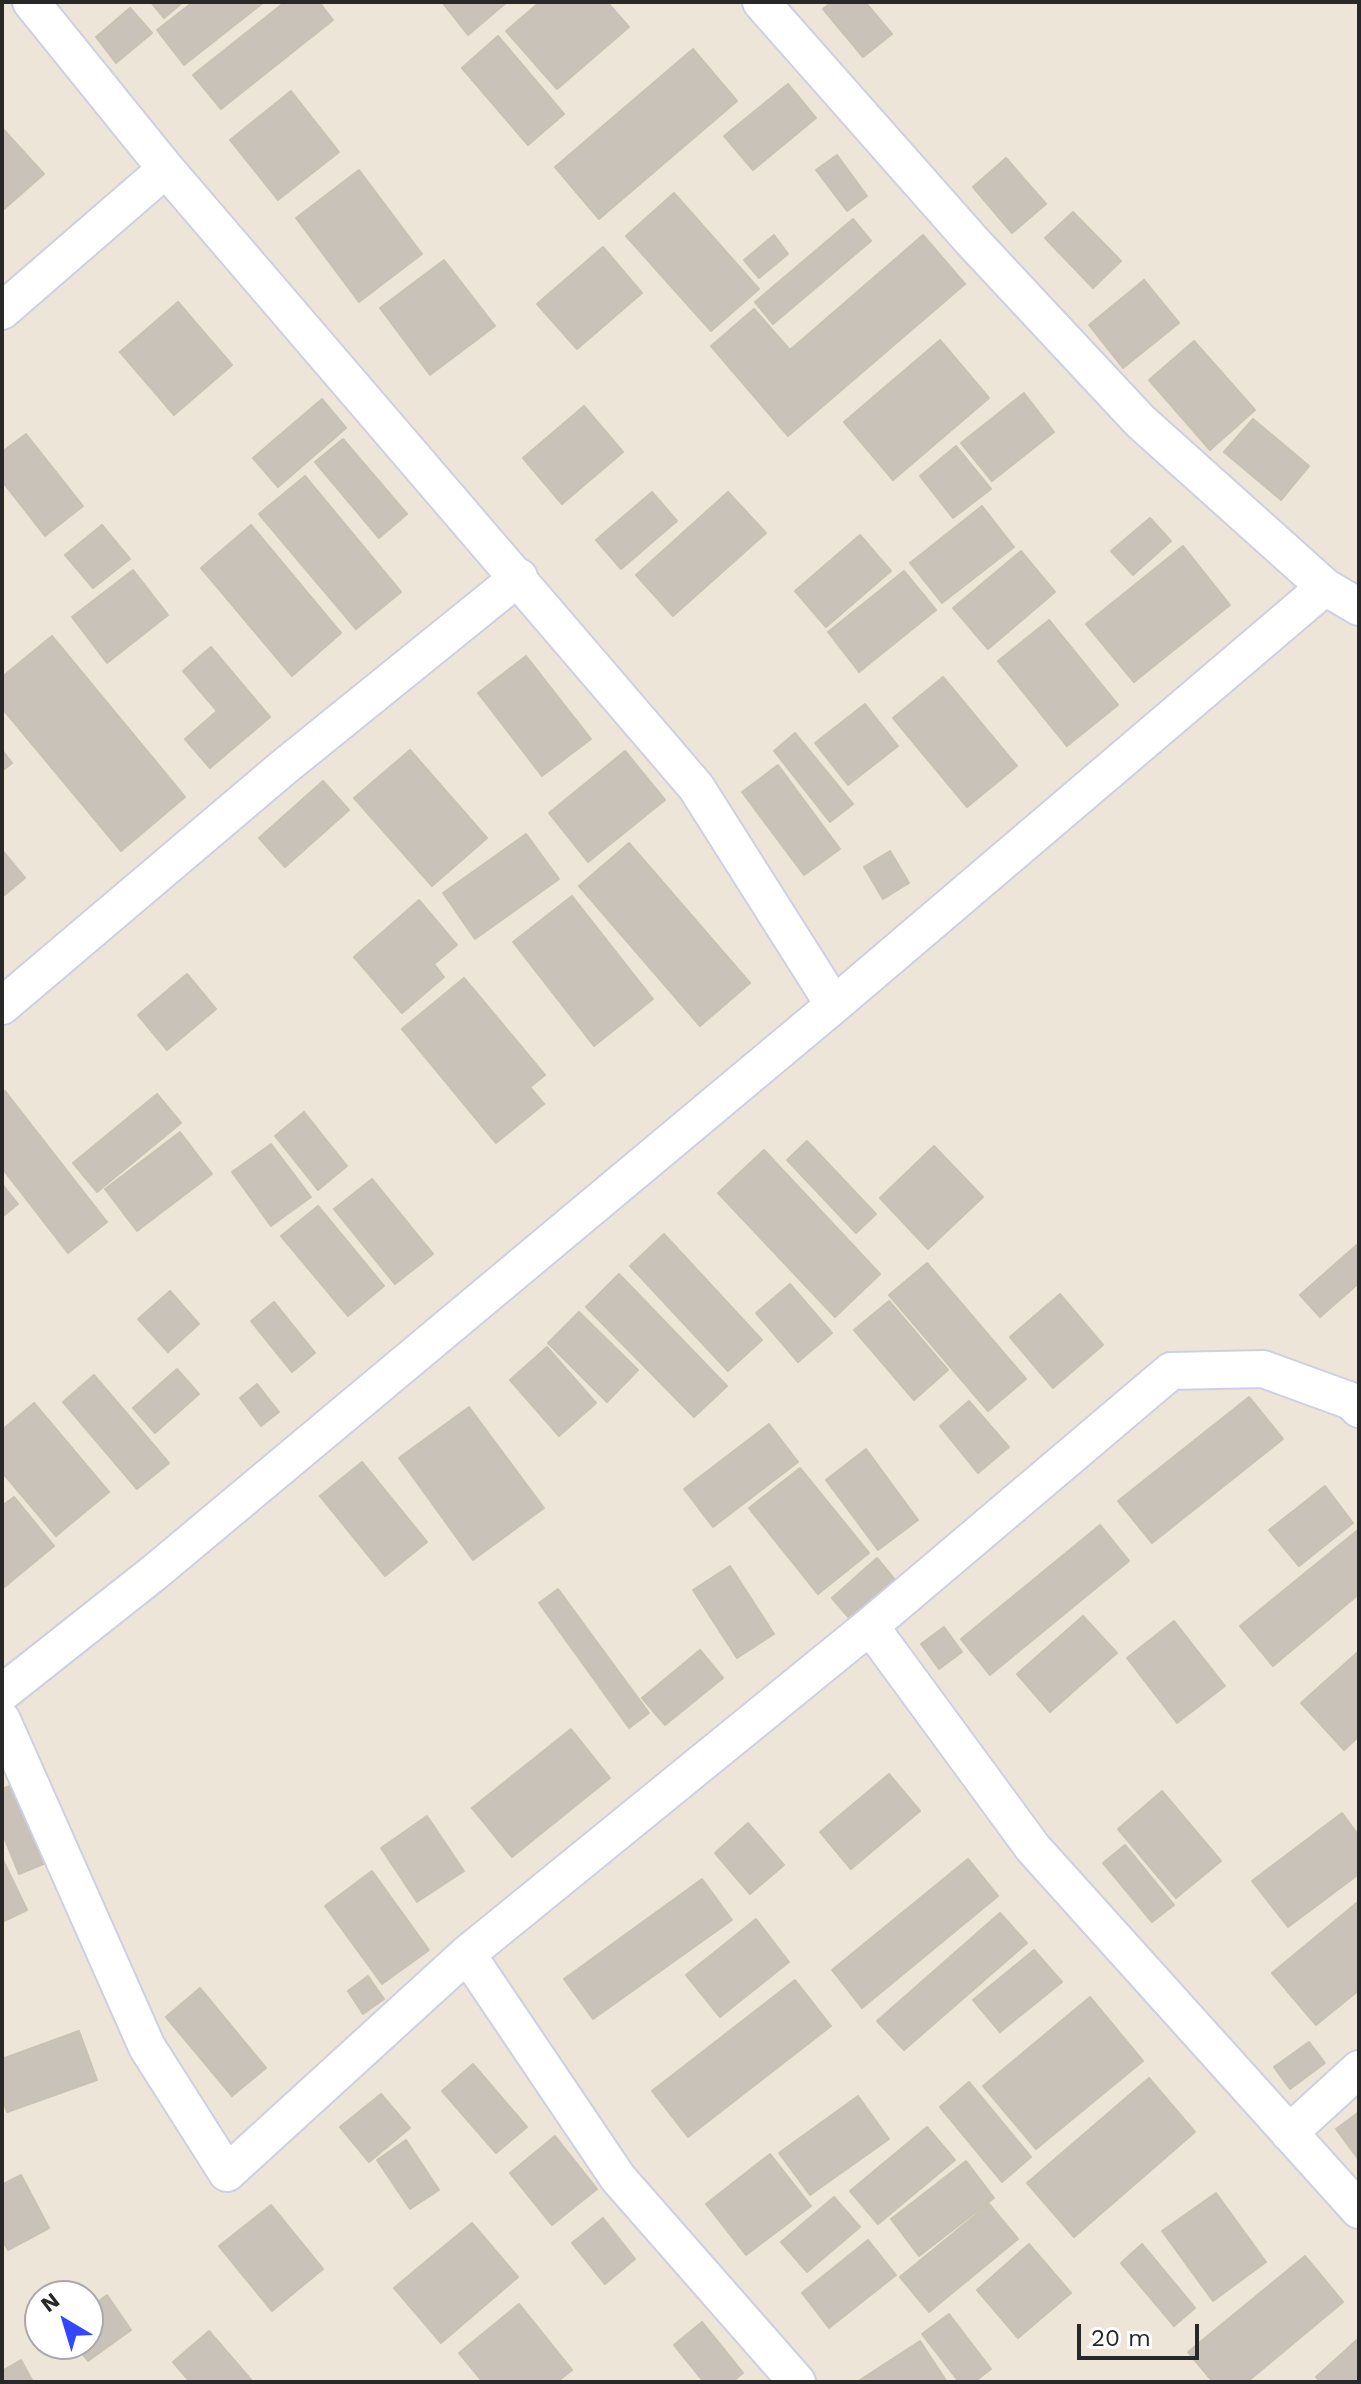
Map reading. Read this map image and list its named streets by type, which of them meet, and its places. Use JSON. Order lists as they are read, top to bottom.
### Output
{
  "scale_bar": "20 m",
  "north": "top left"
}
